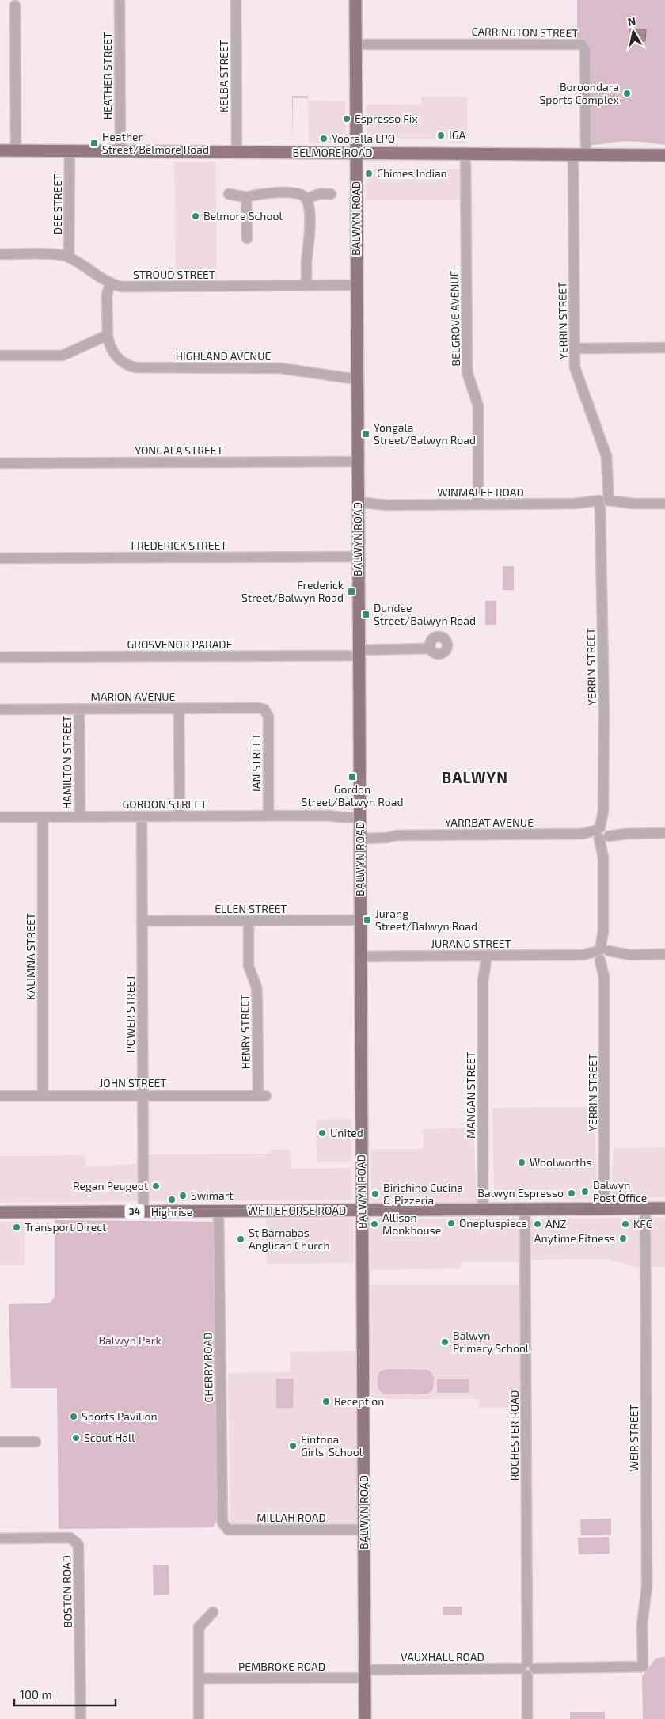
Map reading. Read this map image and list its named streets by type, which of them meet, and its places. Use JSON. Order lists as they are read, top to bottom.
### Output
{
  "streets": {
    "main road": [
      "BELMORE ROAD",
      "BALWYN ROAD",
      "WHITEHORSE ROAD",
      "34"
    ],
    "street": [
      "CARRINGTON STREET",
      "HEATHER STREET",
      "KELBA STREET",
      "DEE STREET",
      "STROUD STREET",
      "BELGROVE AVENUE",
      "YERRIN STREET",
      "HIGHLAND AVENUE",
      "YONGALA STREET",
      "WINMALEE ROAD",
      "FREDERICK STREET",
      "GROSVENOR PARADE",
      "MARION AVENUE",
      "HAMILTON STREET",
      "IAN STREET",
      "GORDON STREET",
      "YARRBAT AVENUE",
      "ELLEN STREET",
      "JURANG STREET",
      "KALIMNA STREET",
      "POWER STREET",
      "HENRY STREET",
      "JOHN STREET",
      "MANGAN STREET",
      "CHERRY ROAD",
      "ROCHESTER ROAD",
      "WEIR STREET",
      "MILLAH ROAD",
      "BOSTON ROAD",
      "VAUXHALL ROAD",
      "PEMBROKE ROAD"
    ]
  },
  "crossings": [
    ["CARRINGTON STREET", "BELMORE ROAD"],
    ["CARRINGTON STREET", "BALWYN ROAD"],
    ["HEATHER STREET", "BELMORE ROAD"],
    ["KELBA STREET", "BELMORE ROAD"],
    ["BELMORE ROAD", "DEE STREET"],
    ["BELMORE ROAD", "BALWYN ROAD"],
    ["BELMORE ROAD", "BELGROVE AVENUE"],
    ["BELMORE ROAD", "YERRIN STREET"],
    ["DEE STREET", "STROUD STREET"],
    ["BALWYN ROAD", "STROUD STREET"],
    ["BALWYN ROAD", "HIGHLAND AVENUE"],
    ["BALWYN ROAD", "YONGALA STREET"],
    ["BALWYN ROAD", "WINMALEE ROAD"],
    ["BALWYN ROAD", "FREDERICK STREET"],
    ["BALWYN ROAD", "GROSVENOR PARADE"],
    ["BALWYN ROAD", "GORDON STREET"],
    ["BALWYN ROAD", "YARRBAT AVENUE"],
    ["BALWYN ROAD", "ELLEN STREET"],
    ["BALWYN ROAD", "JURANG STREET"],
    ["BALWYN ROAD", "WHITEHORSE ROAD"],
    ["BALWYN ROAD", "MILLAH ROAD"],
    ["BALWYN ROAD", "VAUXHALL ROAD"],
    ["BALWYN ROAD", "PEMBROKE ROAD"],
    ["STROUD STREET", "HIGHLAND AVENUE"],
    ["BELGROVE AVENUE", "WINMALEE ROAD"],
    ["YERRIN STREET", "WINMALEE ROAD"],
    ["YERRIN STREET", "YARRBAT AVENUE"],
    ["YERRIN STREET", "JURANG STREET"],
    ["YERRIN STREET", "WHITEHORSE ROAD"],
    ["MARION AVENUE", "HAMILTON STREET"],
    ["MARION AVENUE", "IAN STREET"],
    ["HAMILTON STREET", "GORDON STREET"],
    ["IAN STREET", "GORDON STREET"],
    ["GORDON STREET", "KALIMNA STREET"],
    ["GORDON STREET", "POWER STREET"],
    ["ELLEN STREET", "POWER STREET"],
    ["ELLEN STREET", "HENRY STREET"],
    ["JURANG STREET", "MANGAN STREET"],
    ["KALIMNA STREET", "JOHN STREET"],
    ["POWER STREET", "JOHN STREET"],
    ["POWER STREET", "WHITEHORSE ROAD"],
    ["HENRY STREET", "JOHN STREET"],
    ["MANGAN STREET", "WHITEHORSE ROAD"],
    ["WHITEHORSE ROAD", "CHERRY ROAD"],
    ["WHITEHORSE ROAD", "ROCHESTER ROAD"],
    ["WHITEHORSE ROAD", "WEIR STREET"],
    ["CHERRY ROAD", "MILLAH ROAD"],
    ["ROCHESTER ROAD", "VAUXHALL ROAD"],
    ["WEIR STREET", "VAUXHALL ROAD"],
    ["VAUXHALL ROAD", "PEMBROKE ROAD"]
  ],
  "districts": ["BALWYN"],
  "parks": ["Balwyn Park"],
  "places": {
    "other": [
      "Boroondara Sports Complex",
      "Espresso Fix",
      "IGA",
      "Yooralla LPO",
      "Chimes Indian",
      "Belmore School",
      "United",
      "Woolworths",
      "Regan Peugeot",
      "Balwyn Post Office",
      "Balwyn Espresso",
      "Birichino Cucina & Pizzeria",
      "Swimart",
      "Highrise",
      "Onepluspiece",
      "Allison Monkhouse",
      "ANZ",
      "KFC",
      "Transport Direct",
      "Anytime Fitness",
      "St Barnabas Anglican Church",
      "Balwyn Primary School",
      "Reception",
      "Sports Pavilion",
      "Scout Hall",
      "Fintona Girls' School"
    ],
    "transit": [
      "Heather Street/Belmore Road",
      "Yongala Street/Balwyn Road",
      "Frederick Street/Balwyn Road",
      "Dundee Street/Balwyn Road",
      "Gordon Street/Balwyn Road",
      "Jurang Street/Balwyn Road"
    ]
  },
  "scale_bar": "100 m",
  "north": "top"
}
